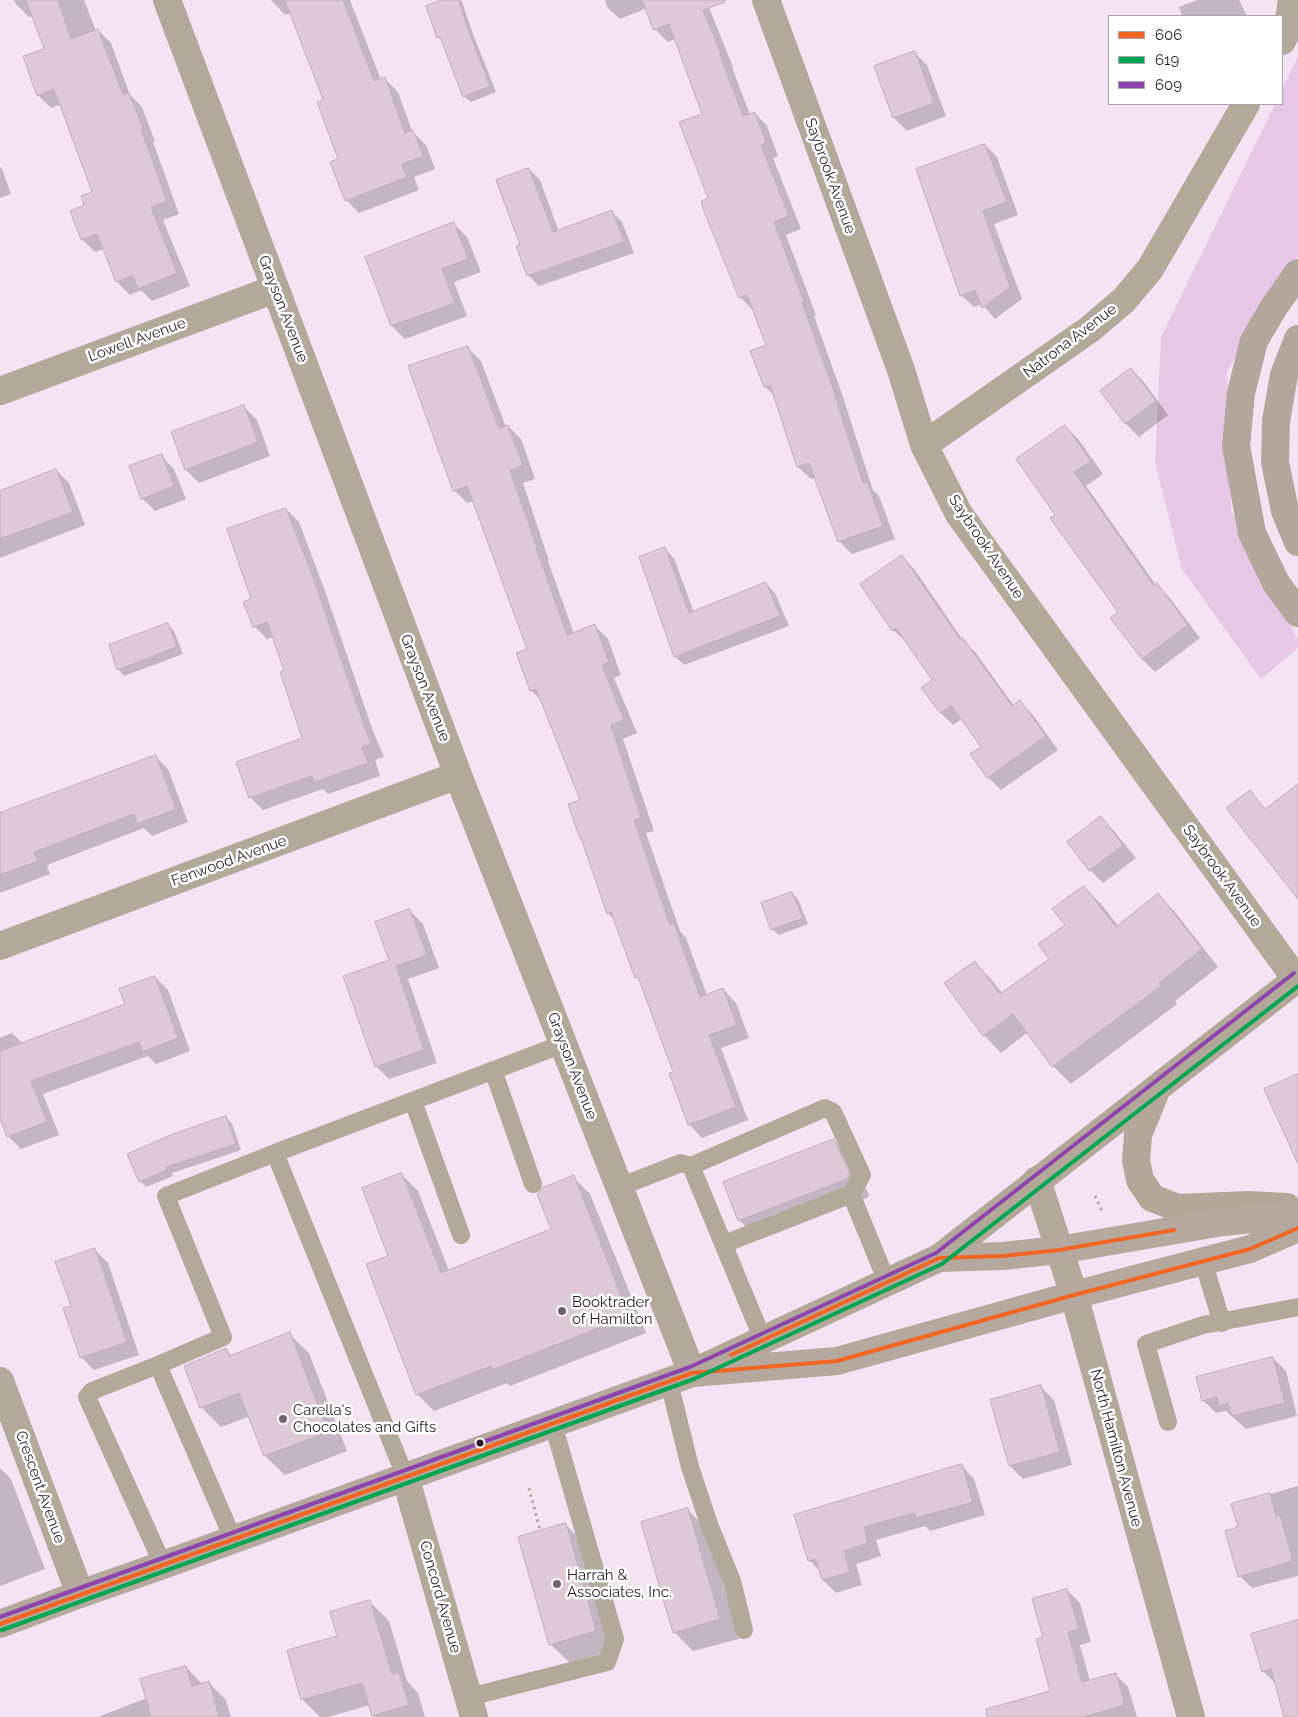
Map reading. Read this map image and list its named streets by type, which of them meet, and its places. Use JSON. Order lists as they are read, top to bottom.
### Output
{
  "streets": {
    "street": [
      "Saybrook Avenue",
      "Grayson Avenue",
      "Lowell Avenue",
      "Natrona Avenue",
      "Fenwood Avenue",
      "North Hamilton Avenue",
      "Crescent Avenue",
      "Concord Avenue"
    ]
  },
  "crossings": [
    ["Saybrook Avenue", "Natrona Avenue"],
    ["Grayson Avenue", "Lowell Avenue"],
    ["Grayson Avenue", "Fenwood Avenue"]
  ],
  "places": ["Booktrader of Hamilton", "Carella's Chocolates and Gifts", "Harrah & Associates, Inc."],
  "lines": ["transit line 609", "transit line 619", "transit line 606"],
  "legend": ["606", "619", "609"]
}
